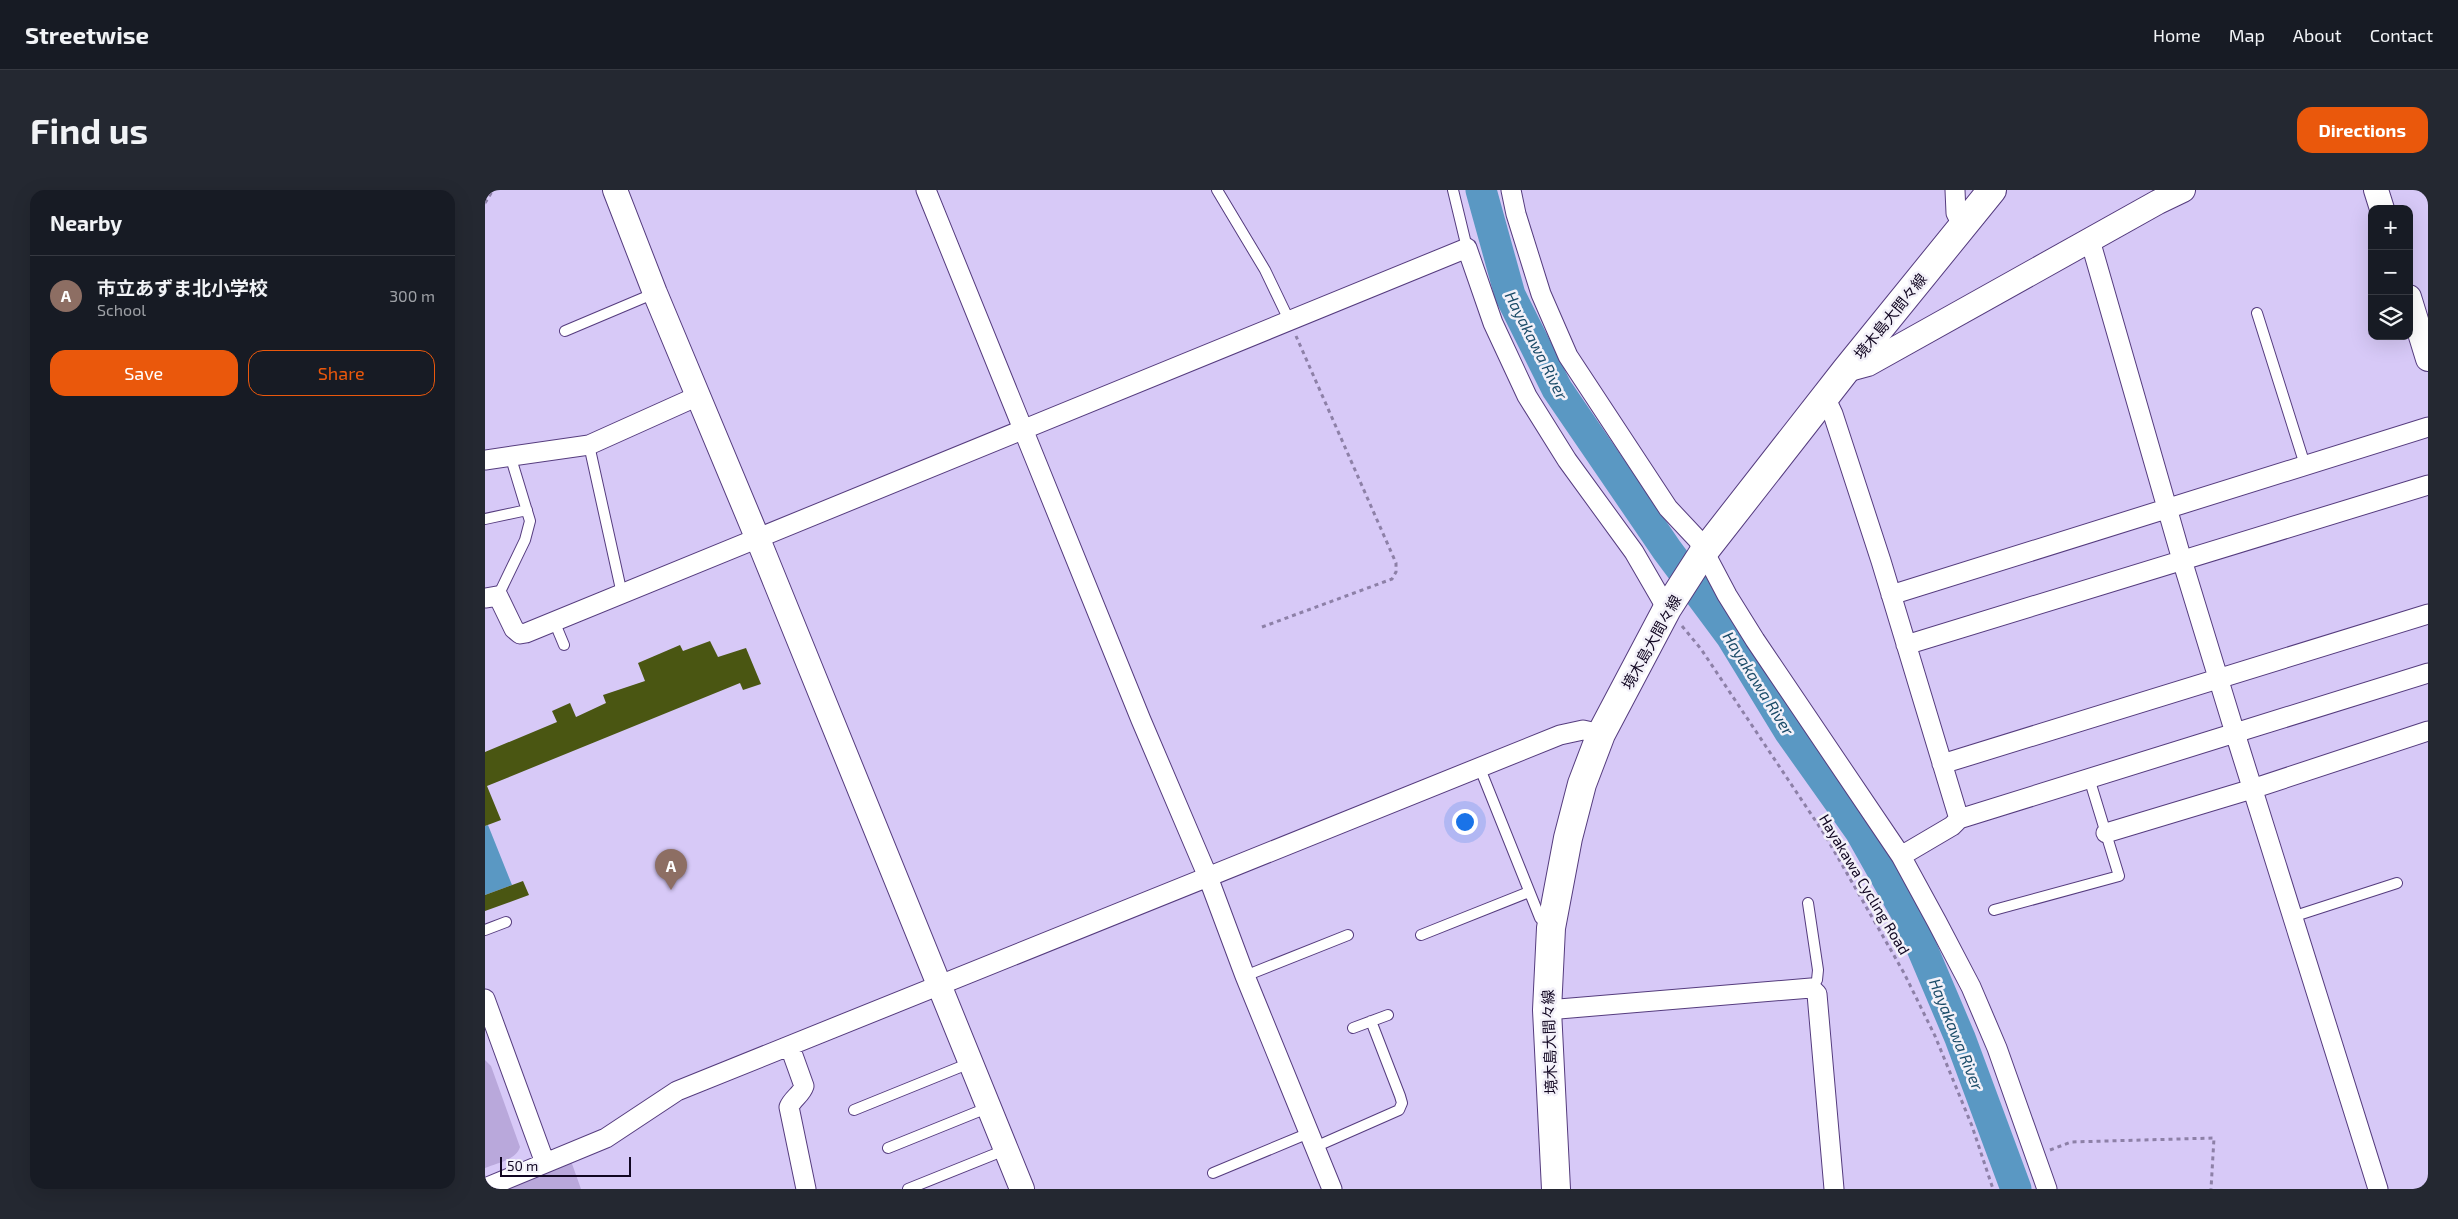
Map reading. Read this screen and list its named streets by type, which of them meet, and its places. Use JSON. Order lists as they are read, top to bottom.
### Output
{
  "streets": {
    "main road": ["境木島大間々線"],
    "path": ["Hayakawa Cycling Road"]
  },
  "crossings": [
    ["境木島大間々線", "Hayakawa Cycling Road"]
  ],
  "water": ["Hayakawa River"],
  "scale_bar": "50 m",
  "page": {
    "header": "Streetwise",
    "nav": [
      "Home",
      "Map",
      "About",
      "Contact"
    ],
    "buttons": [
      "Directions",
      ["Save", "Share"]
    ],
    "title": "Find us",
    "heading": "Nearby",
    "map_buttons": ["+", "−"],
    "list": [
      {
        "mark": "A",
        "name": "市立あずま北小学校",
        "note": "School",
        "value": "300 m"
      }
    ],
    "pins": "A",
    "scale": "50 m"
  }
}
